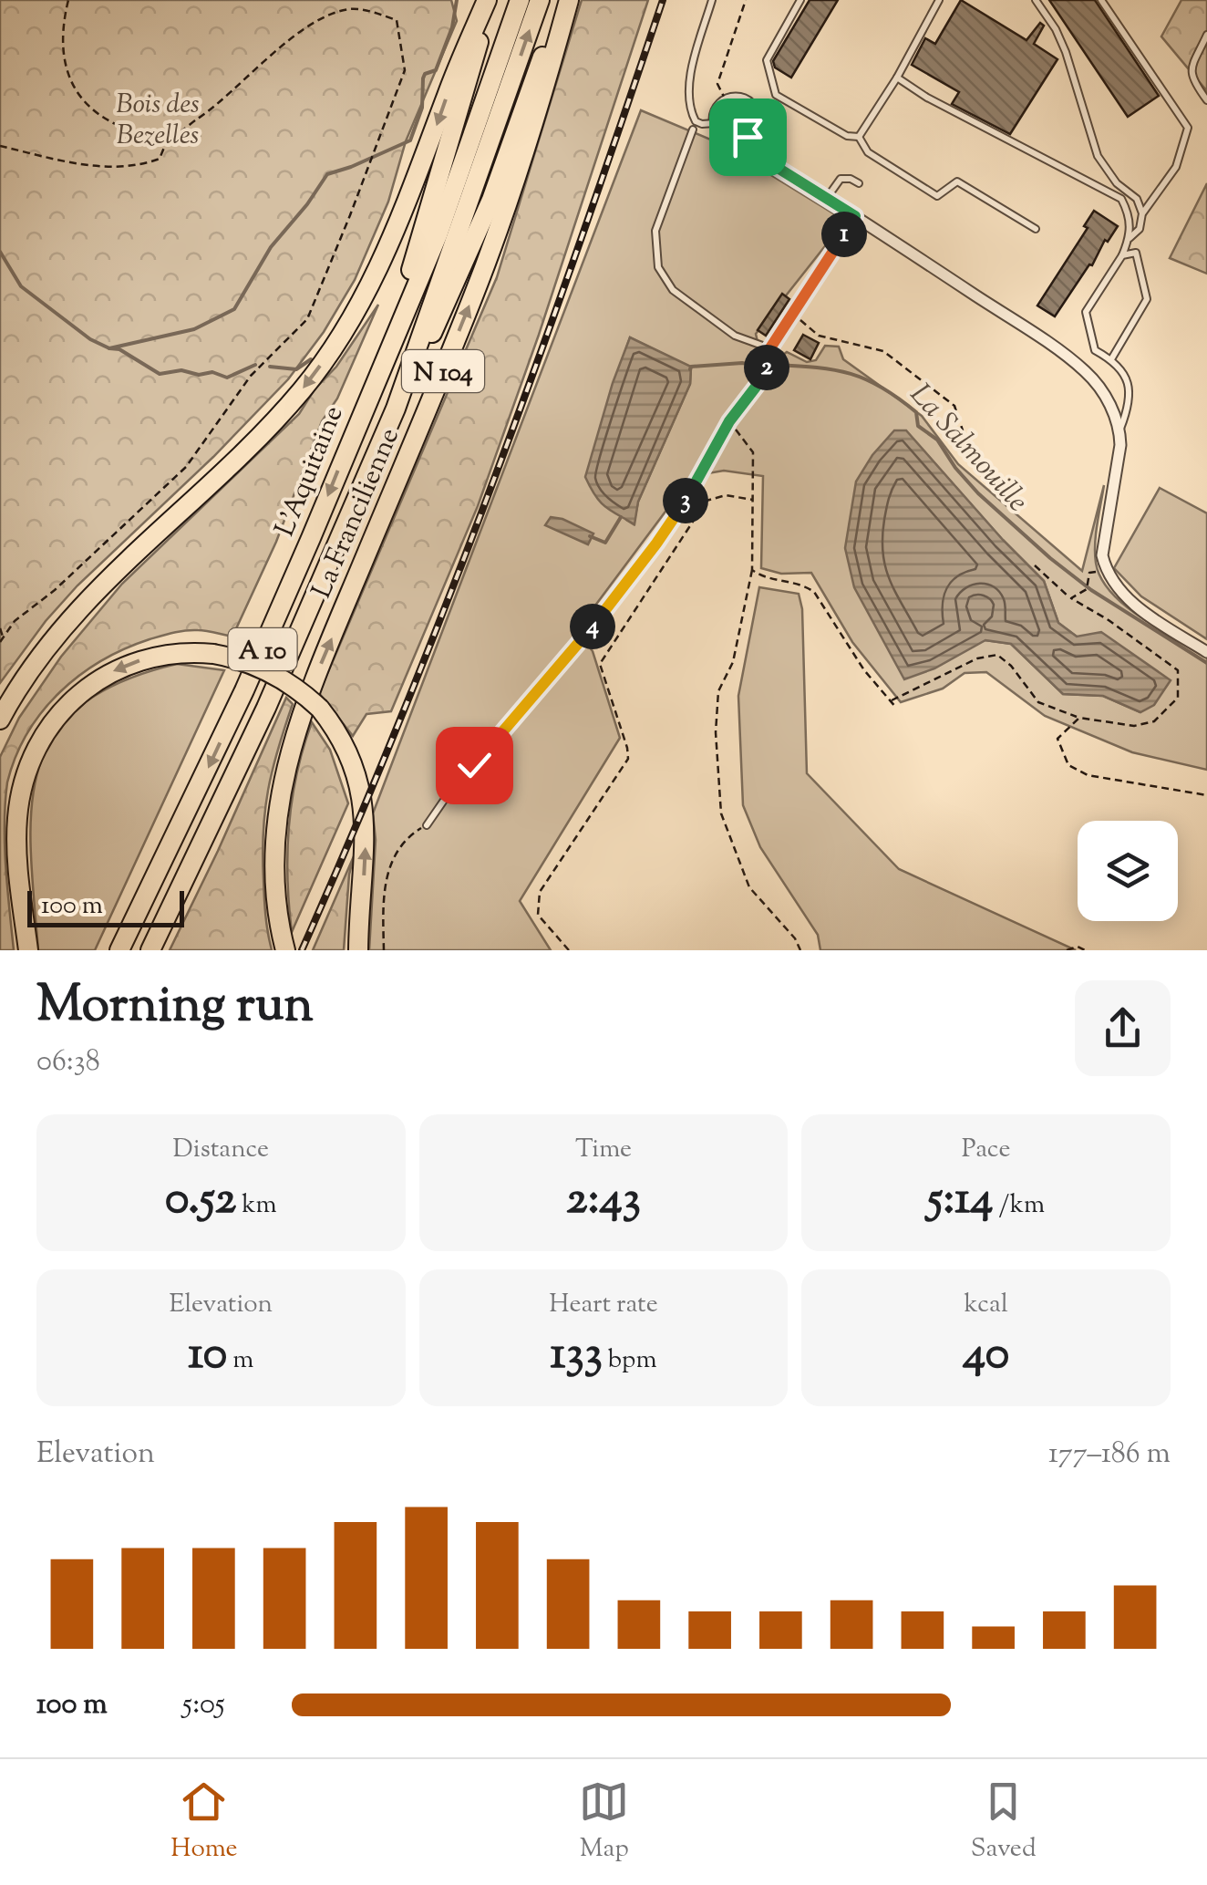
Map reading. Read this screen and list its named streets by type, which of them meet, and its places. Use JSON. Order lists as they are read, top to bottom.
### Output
{
  "streets": {
    "highway": [
      "N 104",
      "L'Aquitaine",
      "La Francilienne",
      "A 10"
    ]
  },
  "water": ["La Salmouille"],
  "parks": ["Bois des Bezelles"],
  "scale_bar": "100 m",
  "page": {
    "pins": [
      "1",
      "2",
      "3",
      "4"
    ],
    "scale": "100 m",
    "heading": ["Morning run", "06:38"],
    "stats": [
      ["Distance", "0.52 km"],
      ["Time", "2:43"],
      ["Pace", "5:14 /km"],
      ["Elevation", "10 m"],
      ["Heart rate", "133 bpm"],
      ["kcal", "40"]
    ],
    "chart": ["Elevation", "177–186 m"],
    "list": [
      {
        "name": "100 m",
        "note": "5:05"
      }
    ],
    "tabs": ["Home", "Map", "Saved"]
  }
}
